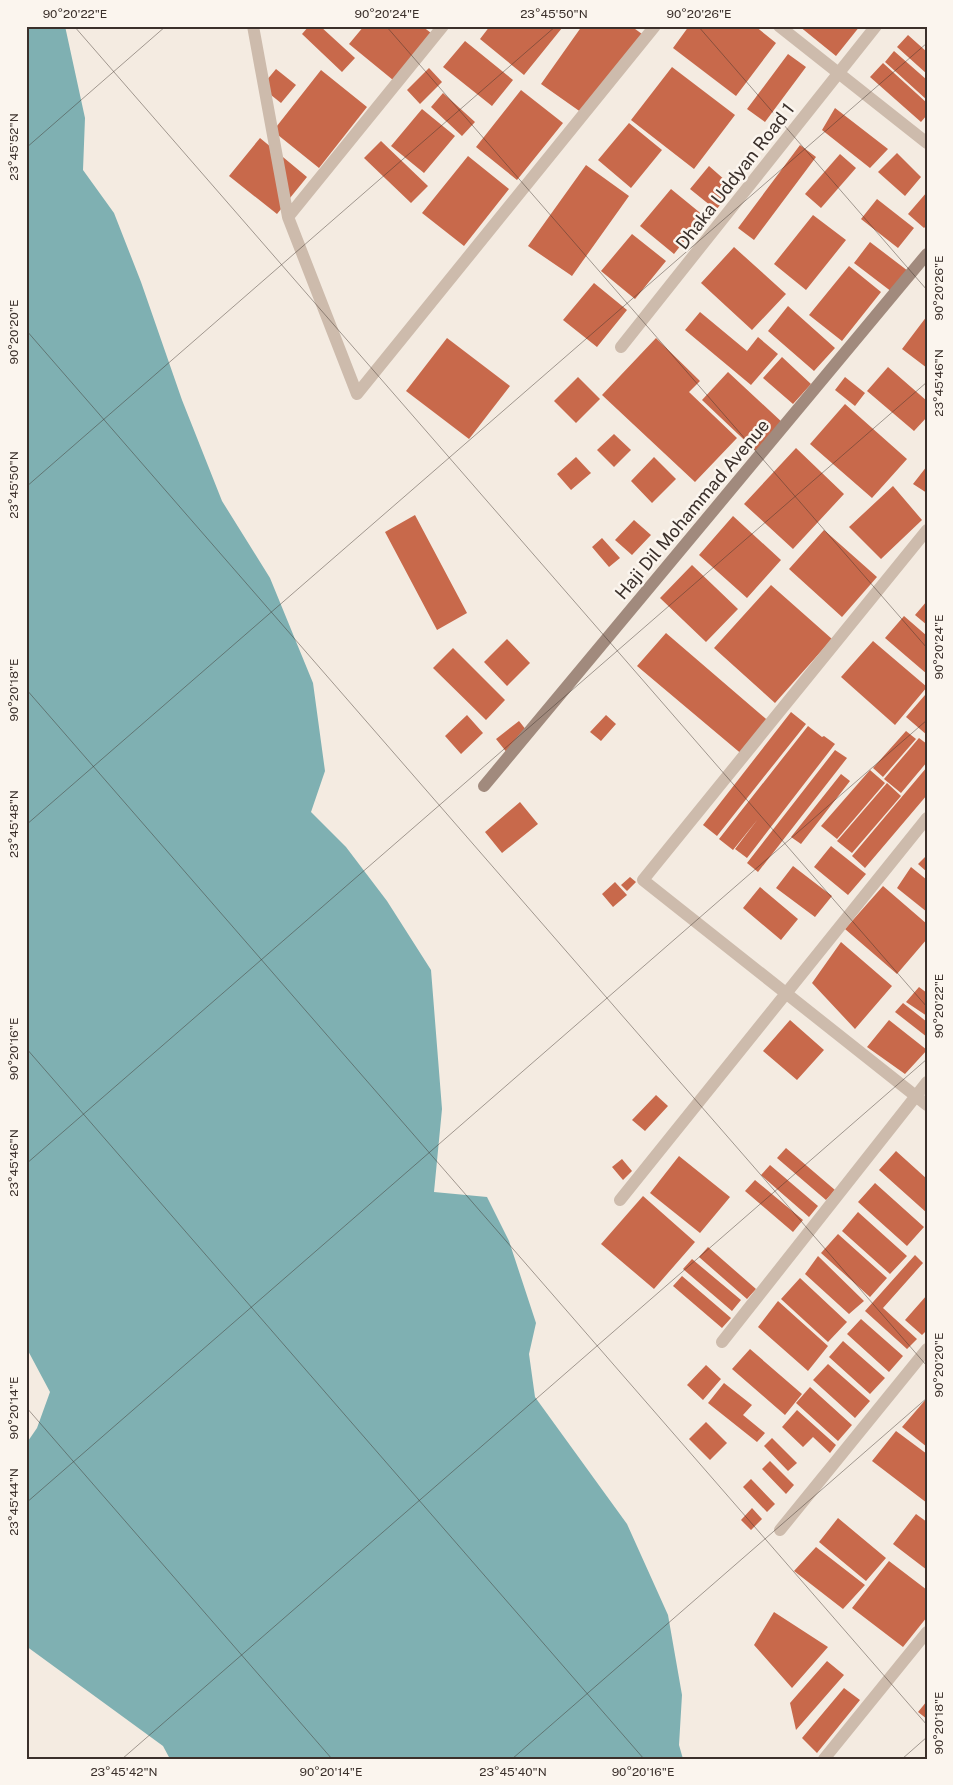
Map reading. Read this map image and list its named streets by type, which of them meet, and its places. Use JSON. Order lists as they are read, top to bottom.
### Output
{
  "streets": {
    "street": ["Dhaka Uddyan Road 1", "Haji Dil Mohammad Avenue"]
  },
  "coordinates": [
    "90°20'22\"E",
    "90°20'24\"E",
    "23°45'50\"N",
    "90°20'26\"E",
    "23°45'52\"N",
    "90°20'20\"E",
    "23°45'46\"N",
    "90°20'18\"E",
    "23°45'48\"N",
    "90°20'16\"E",
    "90°20'14\"E",
    "23°45'44\"N",
    "23°45'42\"N",
    "23°45'40\"N"
  ]
}
